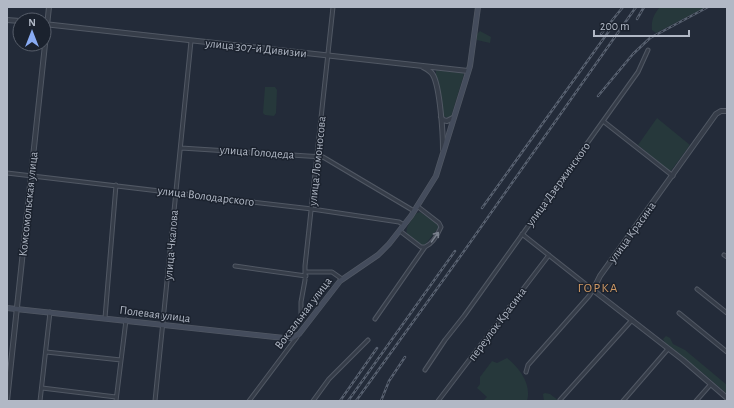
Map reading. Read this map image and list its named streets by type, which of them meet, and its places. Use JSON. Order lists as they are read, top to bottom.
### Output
{
  "streets": {
    "main road": ["Вокзальная улица", "Полевая улица"],
    "street": [
      "улица 307-й Дивизии",
      "улица Голодеда",
      "улица Ломоносова",
      "улица Дзержинского",
      "улица Володарского",
      "Комсомольская улица",
      "улица Красина",
      "улица Чкалова",
      "переулок Красина"
    ]
  },
  "crossings": [
    ["улица 307-й Дивизии", "улица Ломоносова"],
    ["улица 307-й Дивизии", "улица Чкалова"],
    ["улица 307-й Дивизии", "Вокзальная улица"],
    ["улица Голодеда", "улица Ломоносова"],
    ["улица Голодеда", "улица Чкалова"],
    ["улица Голодеда", "Вокзальная улица"],
    ["улица Ломоносова", "улица Володарского"],
    ["улица Володарского", "Комсомольская улица"],
    ["улица Володарского", "улица Чкалова"],
    ["улица Володарского", "Вокзальная улица"],
    ["Комсомольская улица", "Полевая улица"],
    ["улица Чкалова", "Полевая улица"],
    ["Вокзальная улица", "Полевая улица"]
  ],
  "districts": ["ГОРКА"],
  "scale_bar": "200 m",
  "north": "top"
}
